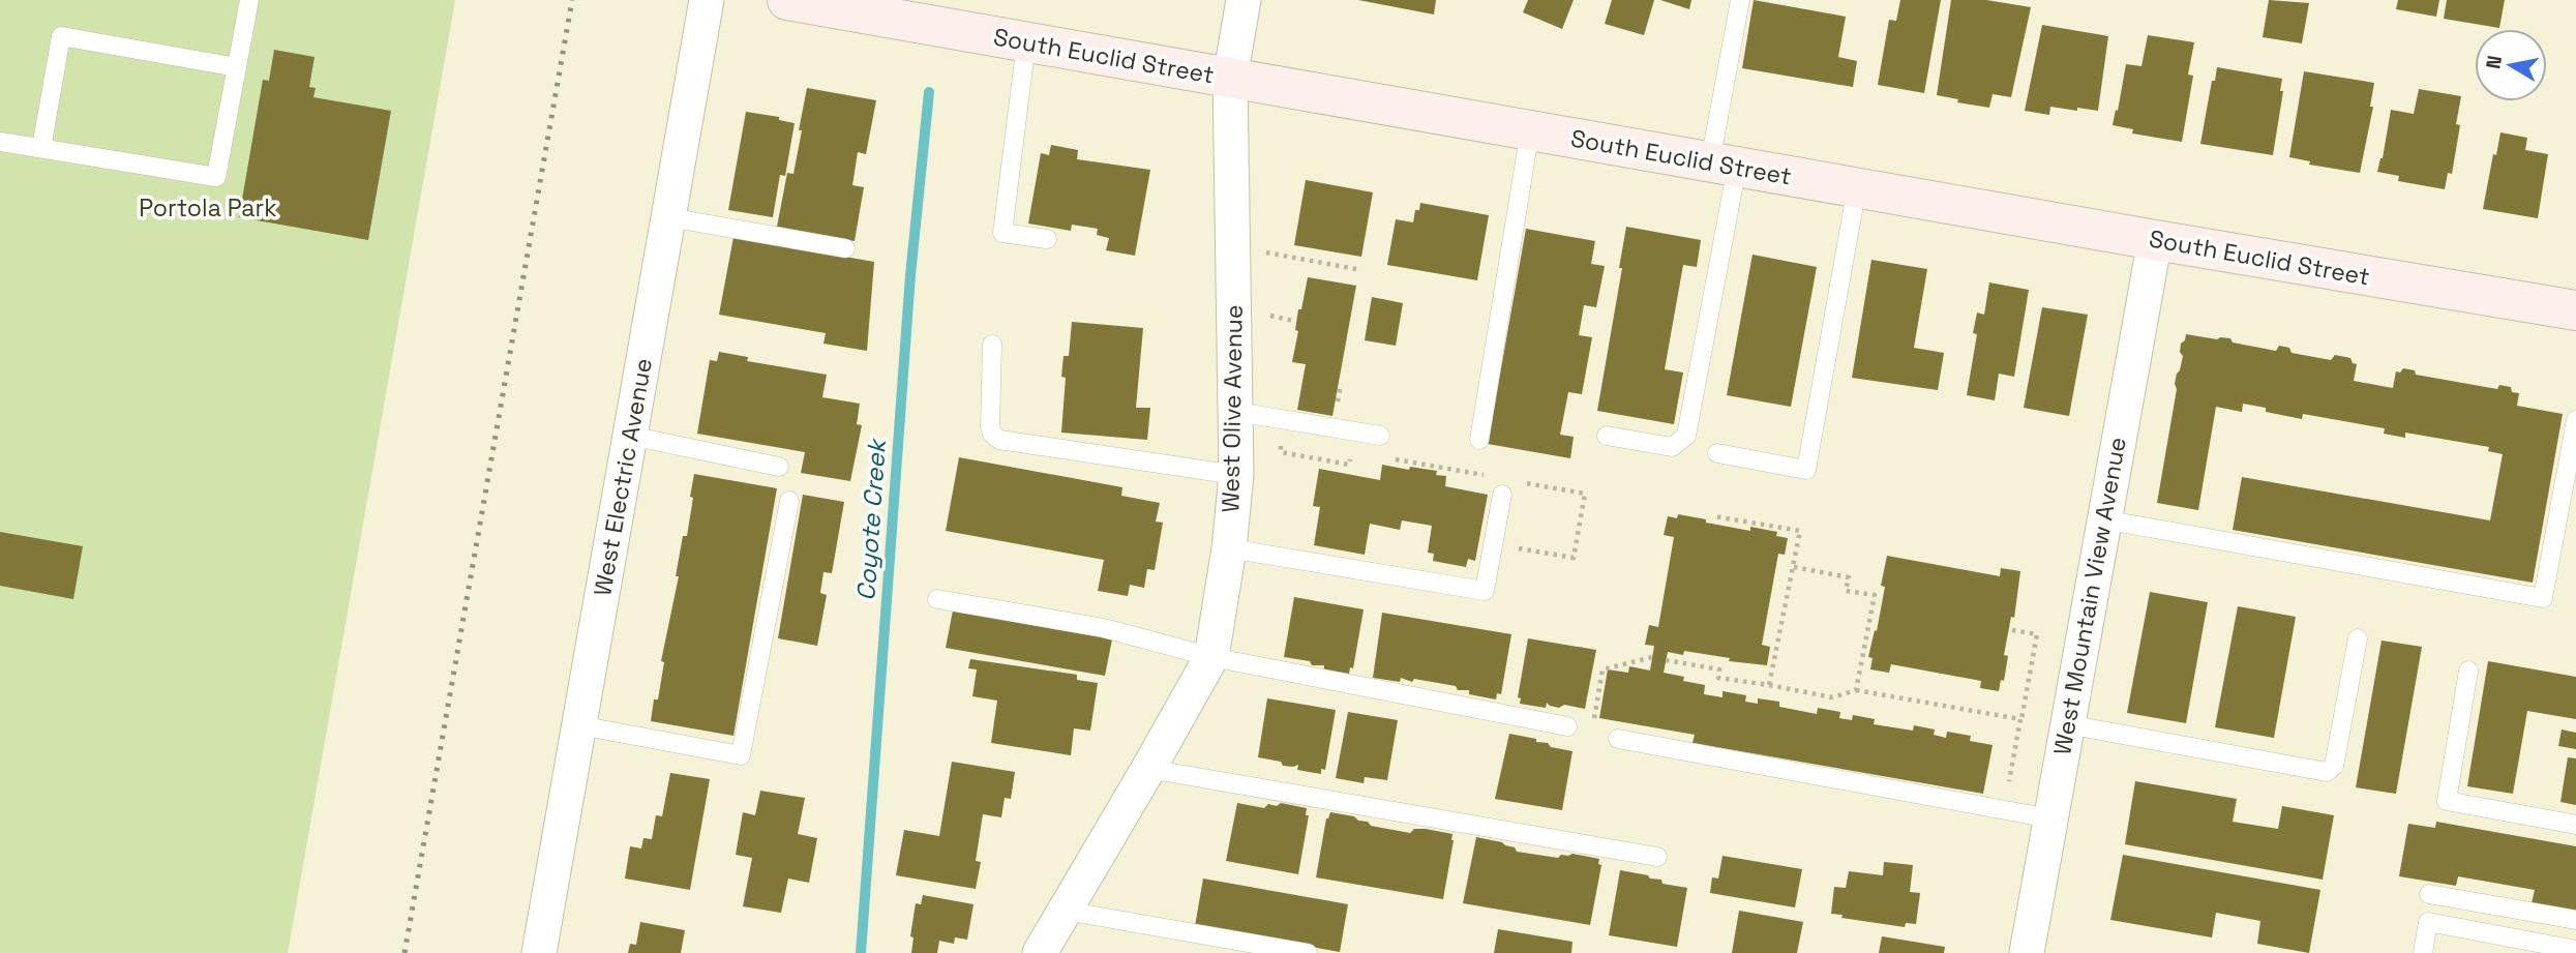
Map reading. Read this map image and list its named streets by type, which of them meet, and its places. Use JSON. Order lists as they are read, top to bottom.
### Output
{
  "streets": {
    "main road": ["South Euclid Street"],
    "street": ["West Olive Avenue", "West Electric Avenue", "West Mountain View Avenue"]
  },
  "crossings": [
    ["South Euclid Street", "West Olive Avenue"],
    ["South Euclid Street", "West Mountain View Avenue"]
  ],
  "water": ["Coyote Creek"],
  "parks": ["Portola Park"],
  "north": "left"
}
